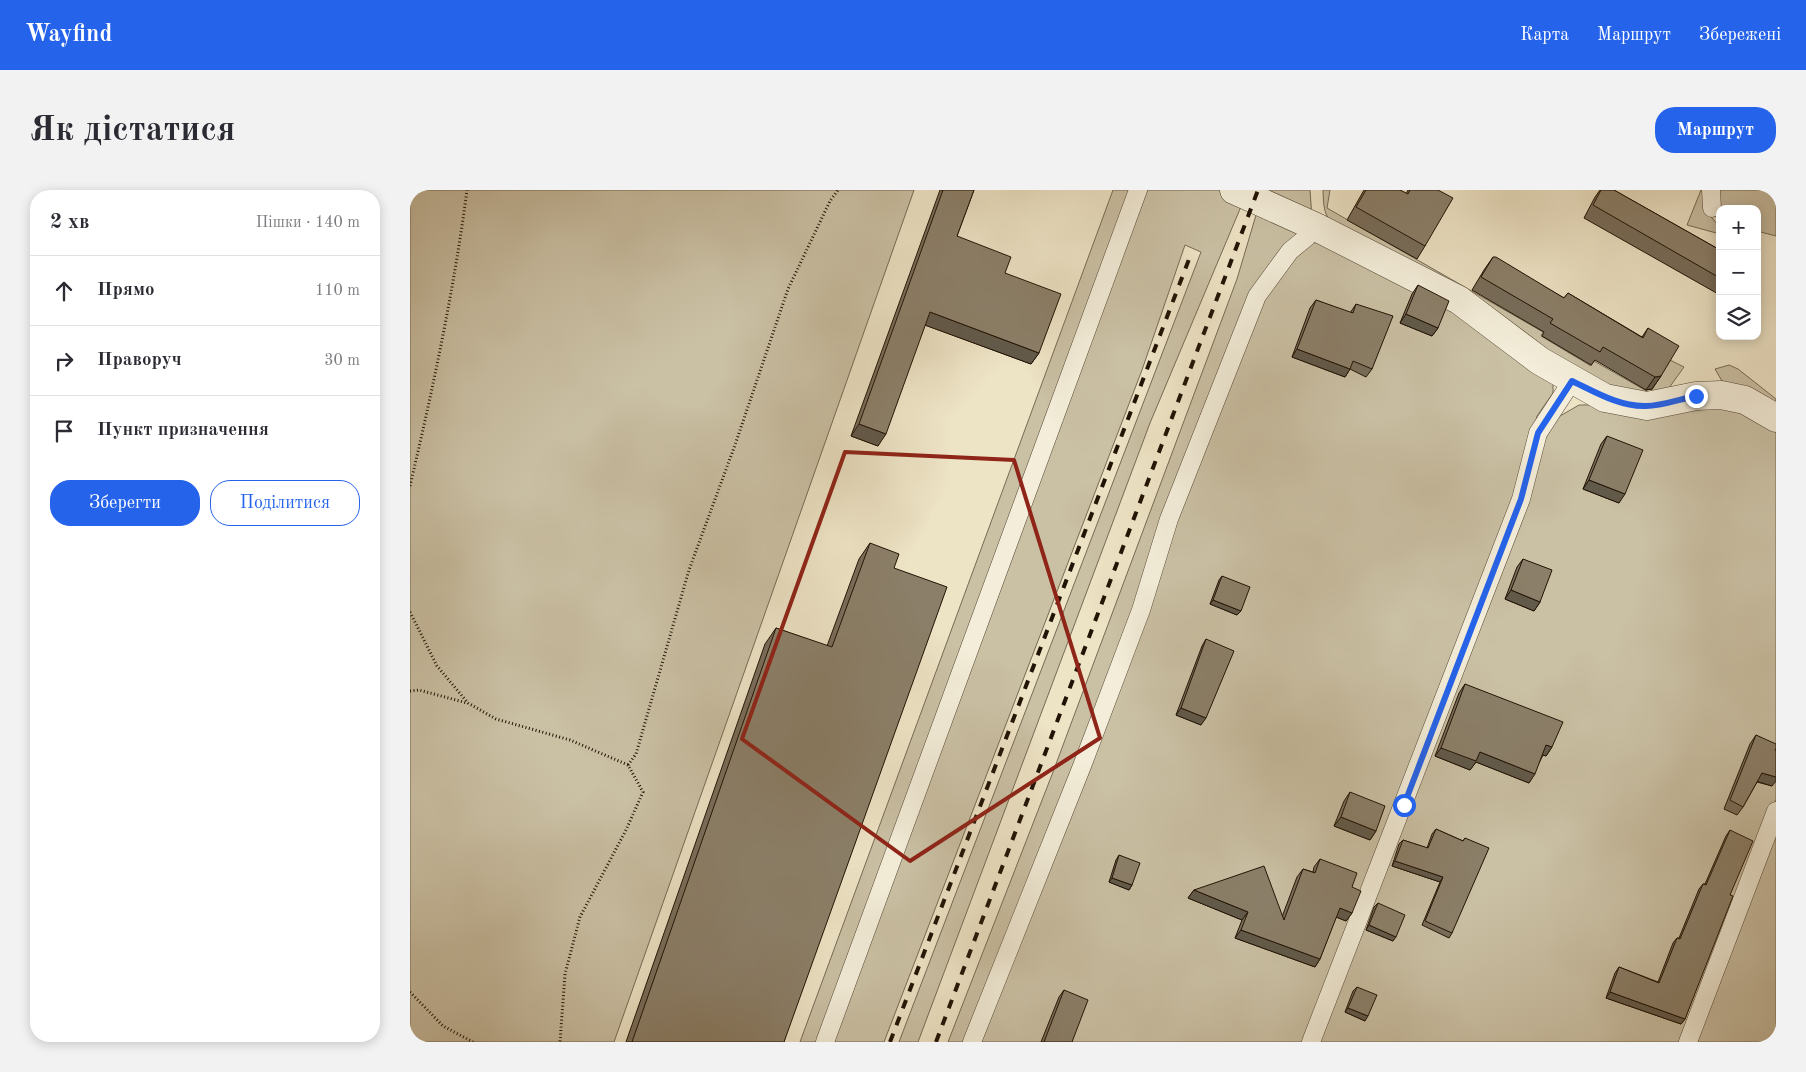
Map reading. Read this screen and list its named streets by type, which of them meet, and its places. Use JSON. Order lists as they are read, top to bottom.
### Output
{
  "page": {
    "header": "Wayfind",
    "nav": ["Карта", "Маршрут", "Збережені"],
    "buttons": [
      "Маршрут",
      ["Зберегти", "Поділитися"]
    ],
    "title": "Як дістатися",
    "heading": ["2 хв", "Пішки · 140 m"],
    "map_buttons": ["+", "−"],
    "list": [
      ["Прямо", "110 m"],
      ["Праворуч", "30 m"],
      "Пункт призначення"
    ]
  }
}
